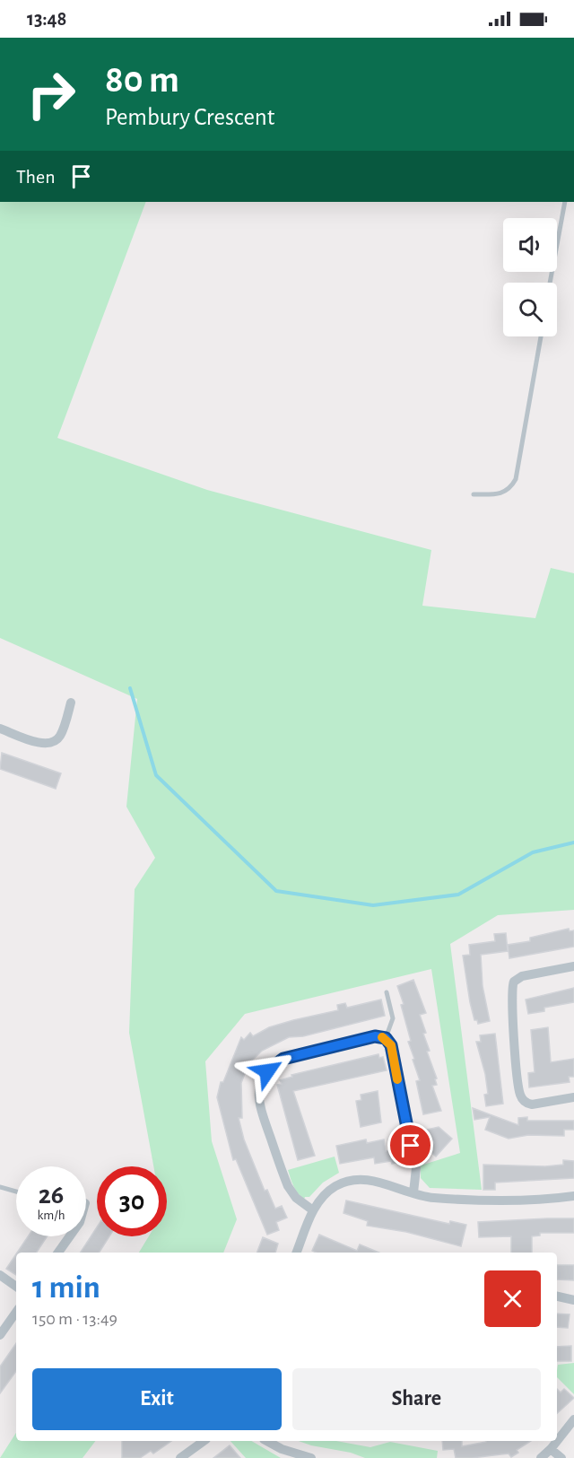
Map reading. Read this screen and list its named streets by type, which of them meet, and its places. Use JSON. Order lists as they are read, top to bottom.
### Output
{
  "page": {
    "status": "13:48",
    "turn": ["80 m", "Pembury Crescent"],
    "then": "Then",
    "speed": "26 km/h",
    "limit": "30",
    "heading": ["1 min", "150 m · 13:49"],
    "buttons": ["Exit", "Share"]
  }
}
